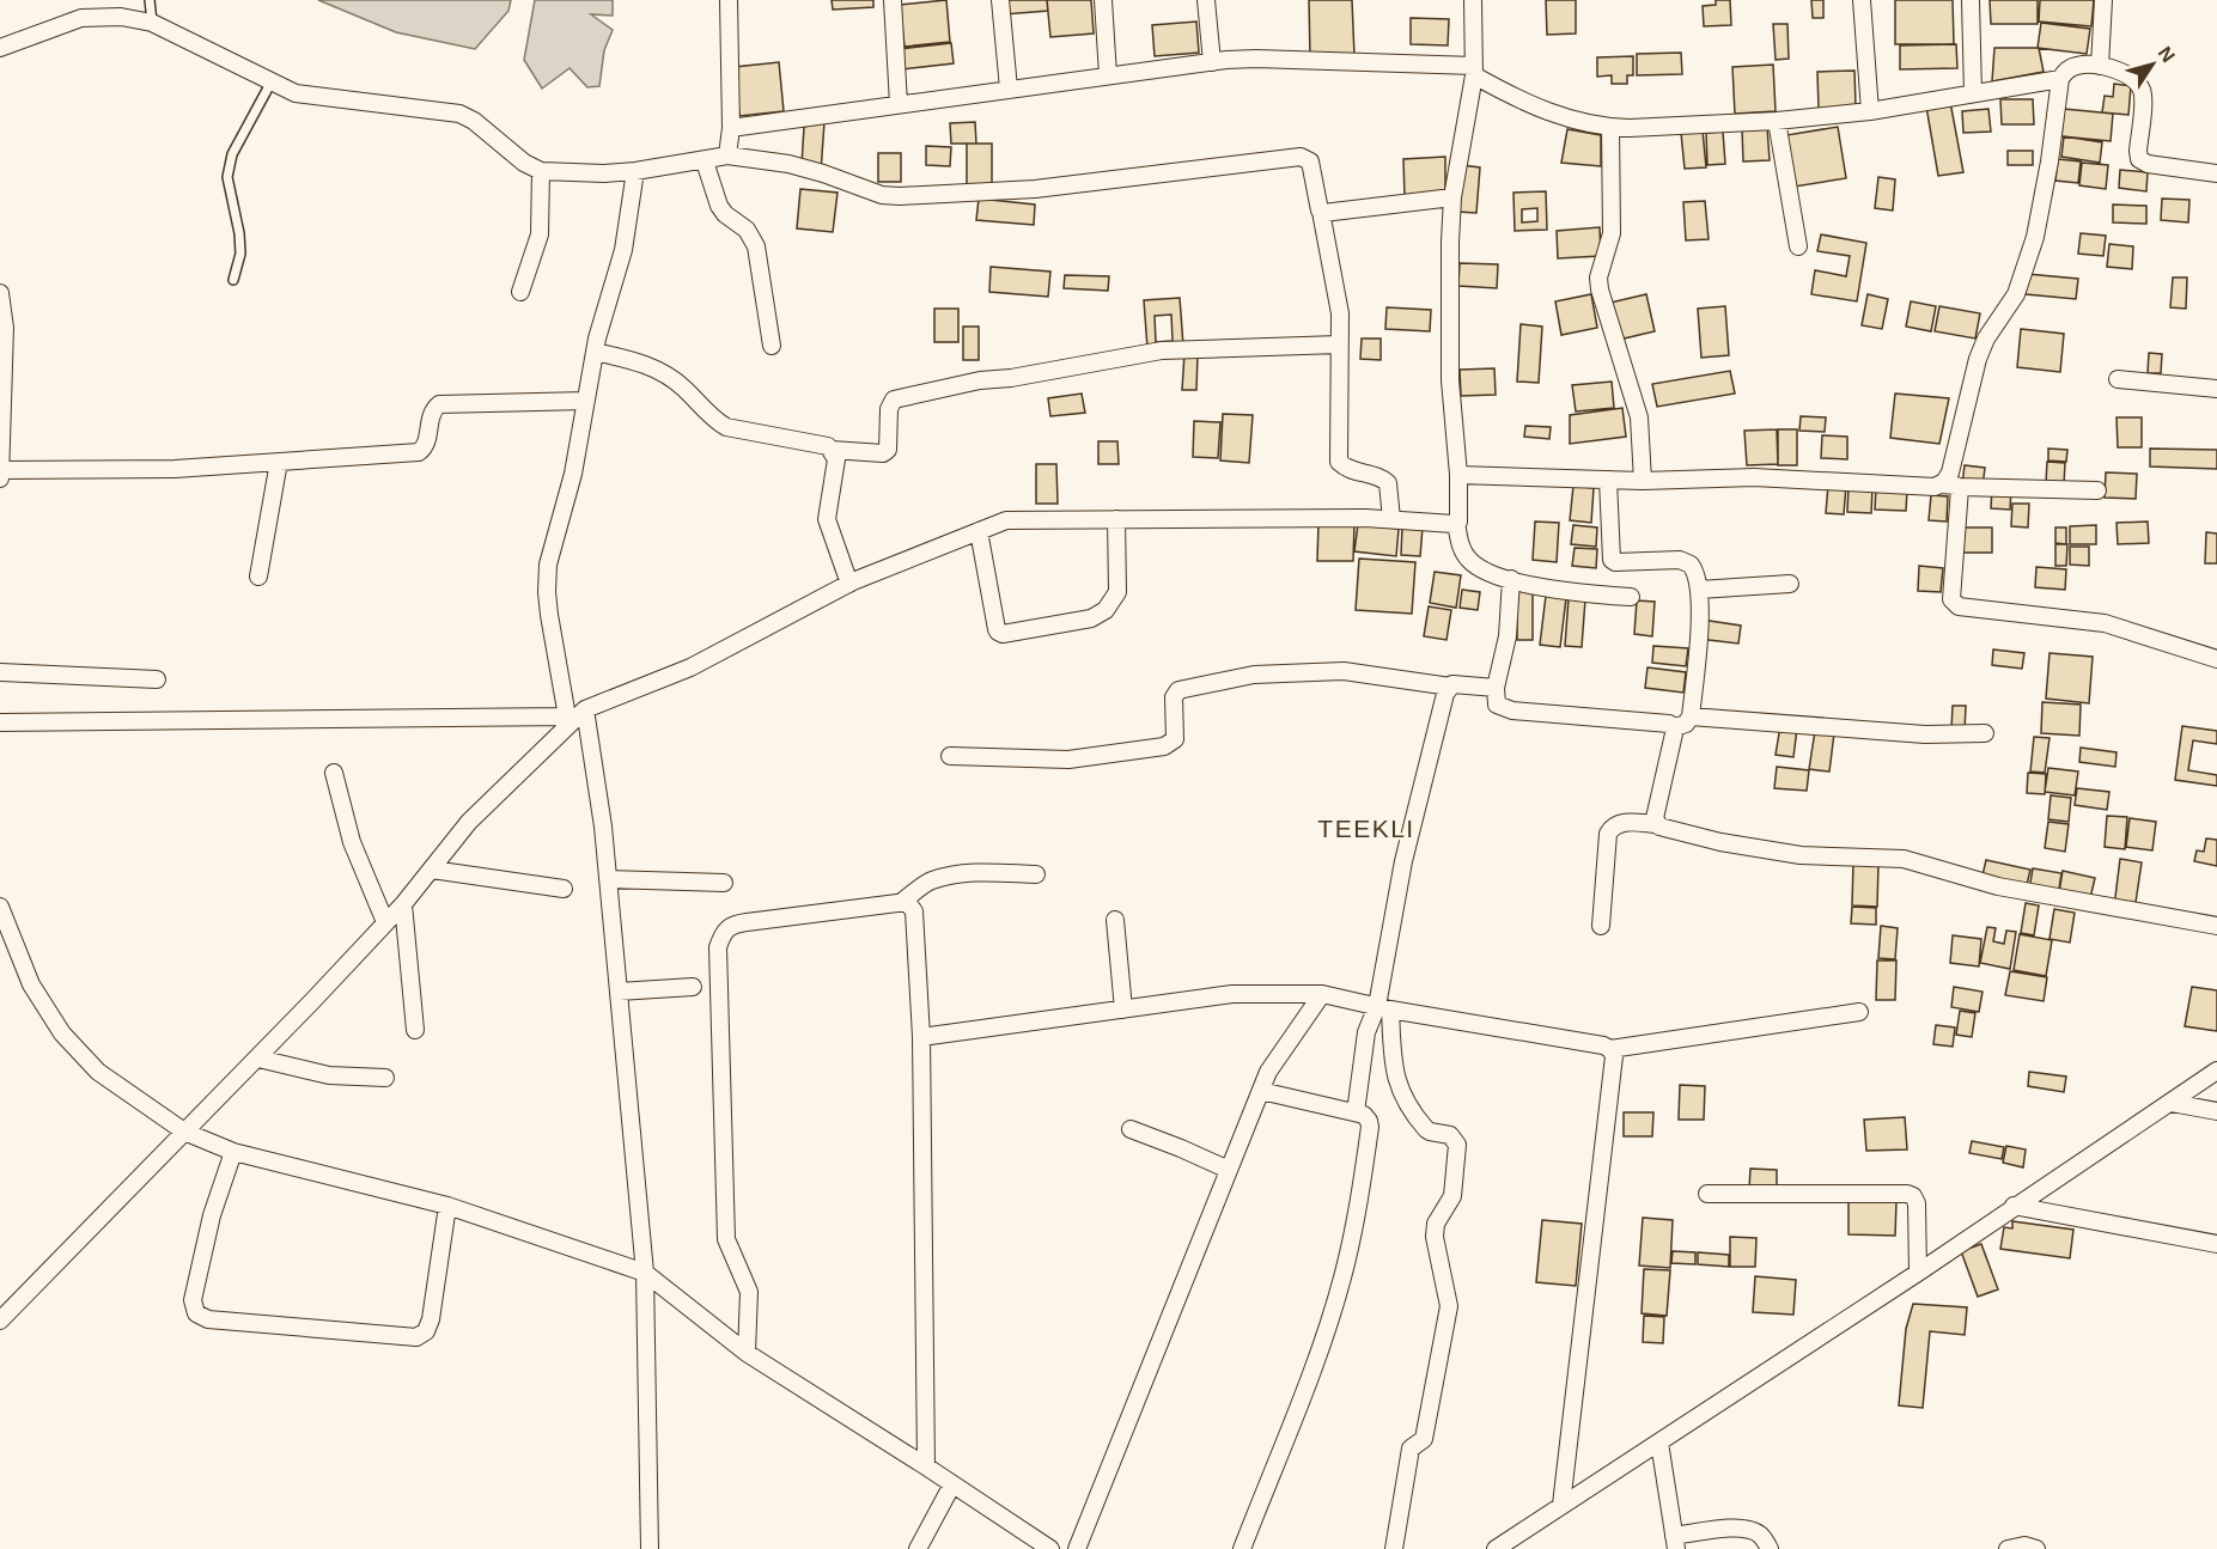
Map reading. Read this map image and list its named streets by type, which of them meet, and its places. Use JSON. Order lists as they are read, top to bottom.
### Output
{
  "districts": ["TEEKLI"],
  "north": "top right"
}
